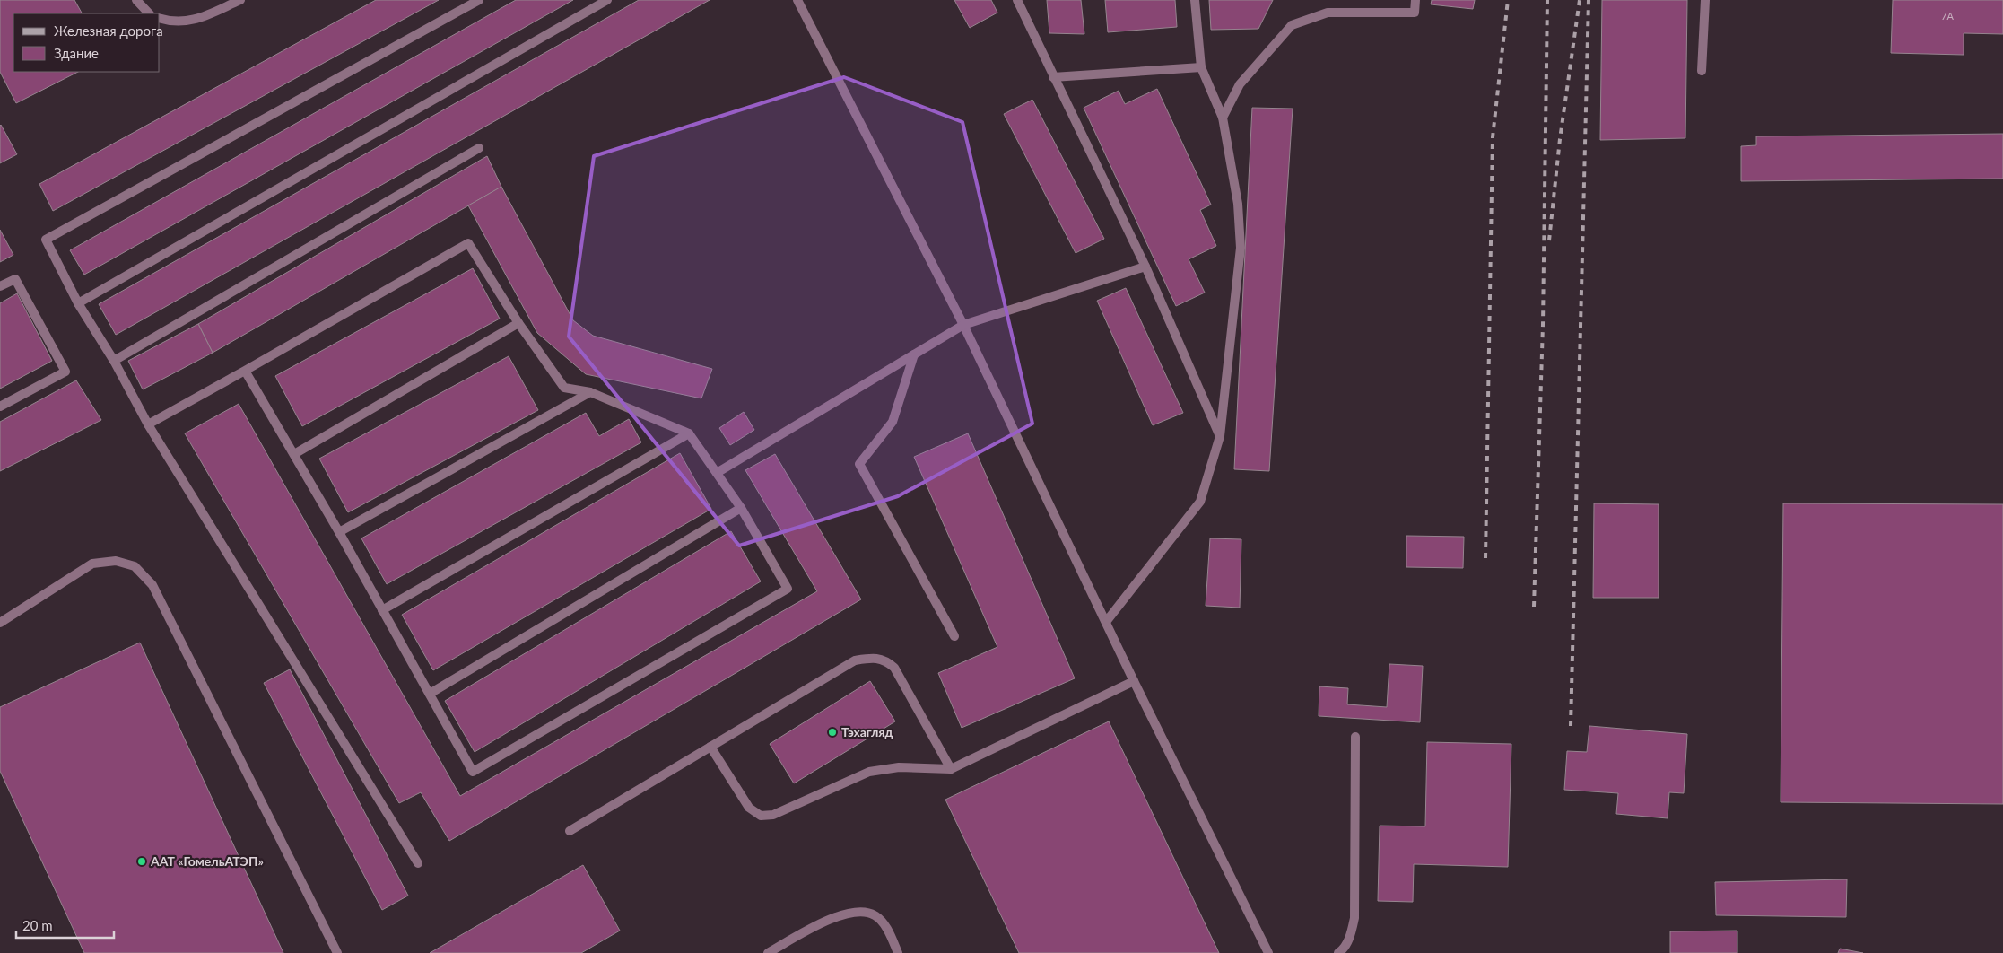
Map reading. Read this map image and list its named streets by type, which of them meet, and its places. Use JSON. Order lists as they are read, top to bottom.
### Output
{
  "places": ["Тэхагляд", "ААТ «ГомельАТЭП»"],
  "house_numbers": ["7А"],
  "legend": ["Железная дорога", "Здание"],
  "scale_bar": "20 m"
}
